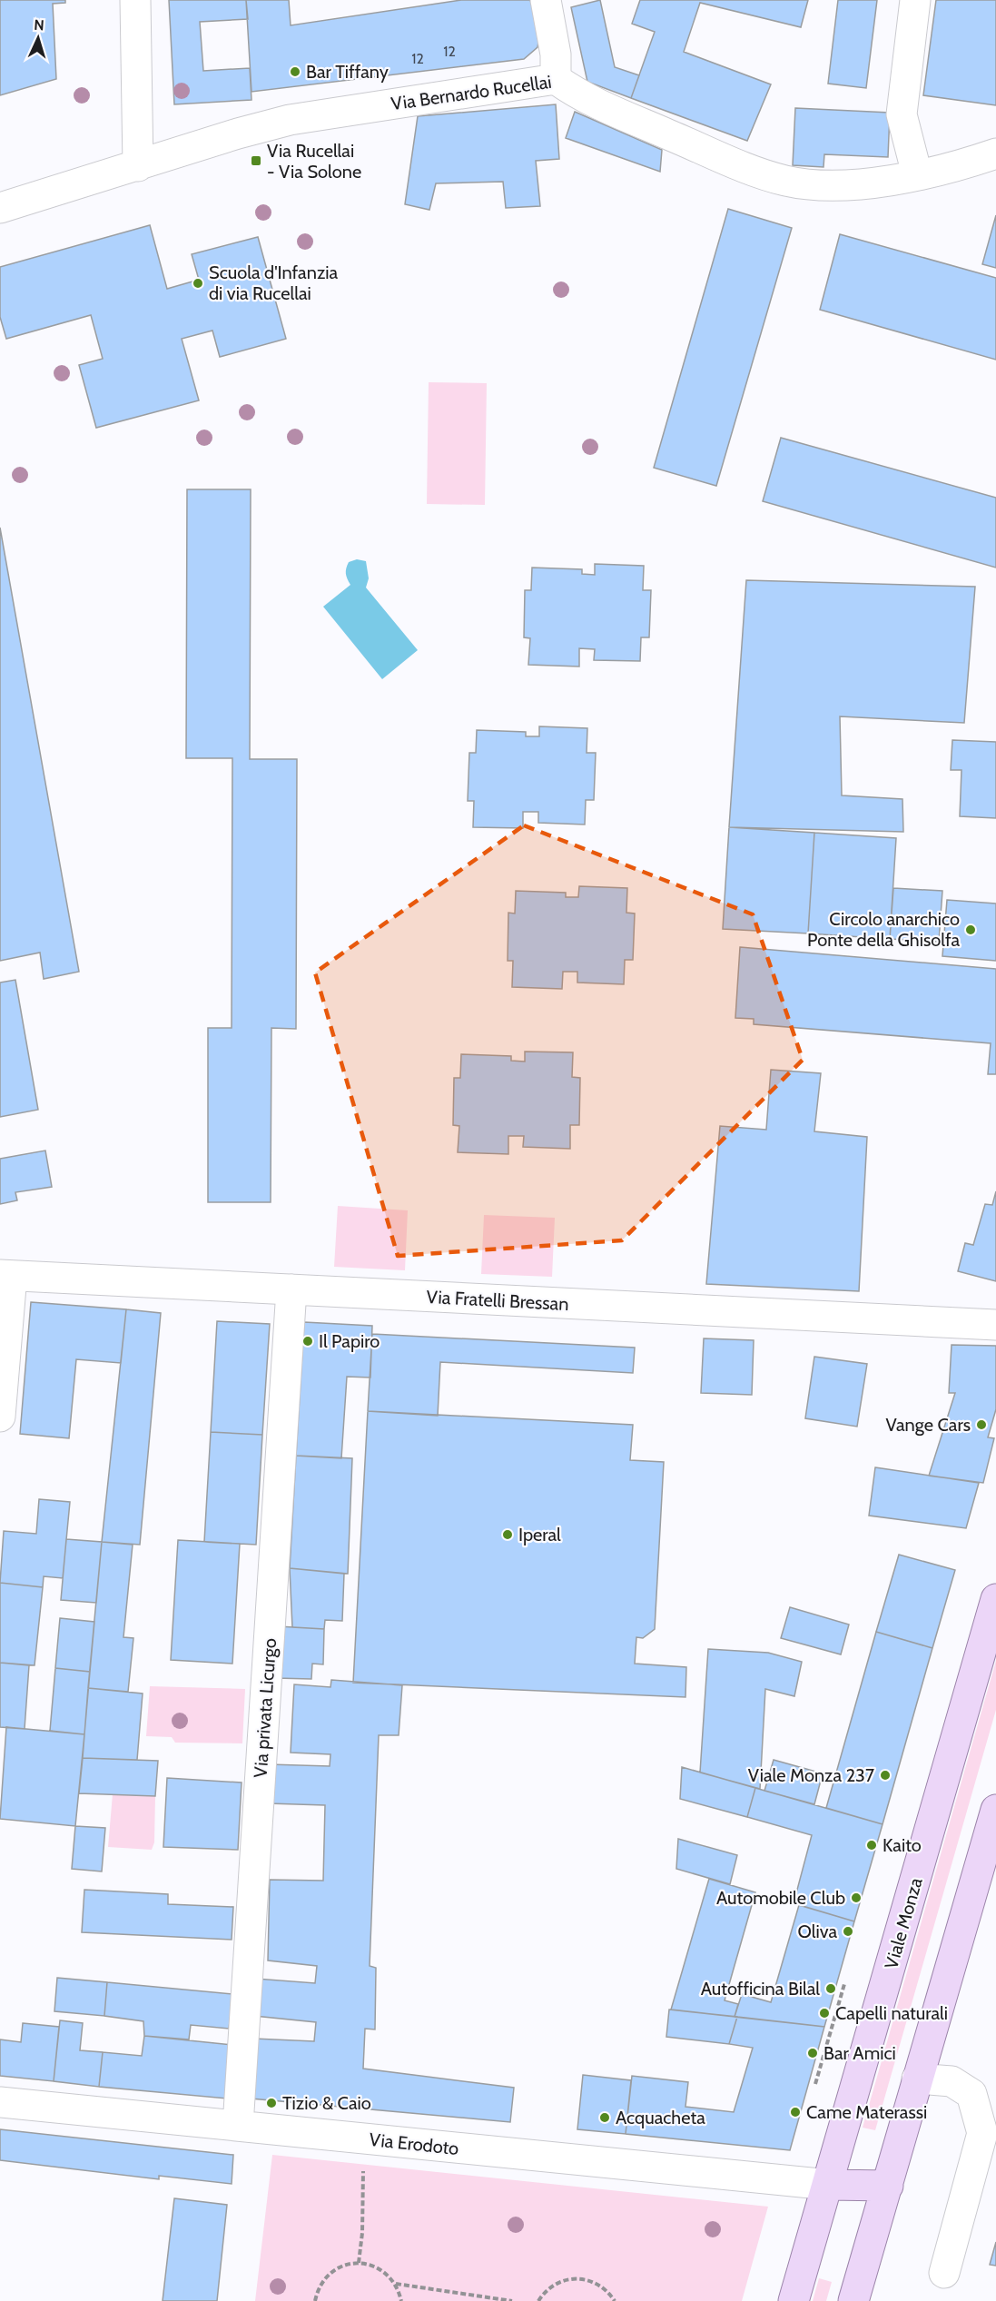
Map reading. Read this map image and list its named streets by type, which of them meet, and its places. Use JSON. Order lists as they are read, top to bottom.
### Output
{
  "streets": {
    "main road": ["Viale Monza"],
    "street": [
      "Via Bernardo Rucellai",
      "Via Fratelli Bressan",
      "Via privata Licurgo",
      "Via Erodoto"
    ]
  },
  "crossings": [
    ["Via Fratelli Bressan", "Via privata Licurgo"],
    ["Via privata Licurgo", "Via Erodoto"],
    ["Viale Monza", "Via Erodoto"]
  ],
  "places": {
    "other": [
      "Bar Tiffany",
      "Scuola d'Infanzia di via Rucellai",
      "Circolo anarchico Ponte della Ghisolfa",
      "Il Papiro",
      "Vange Cars",
      "Iperal",
      "Viale Monza 237",
      "Kaito",
      "Automobile Club",
      "Oliva",
      "Autofficina Bilal",
      "Capelli naturali",
      "Bar Amici",
      "Tizio & Caio",
      "Came Materassi",
      "Acquacheta"
    ],
    "transit": ["Via Rucellai - Via Solone"]
  },
  "house_numbers": ["12", "12"],
  "north": "top"
}
